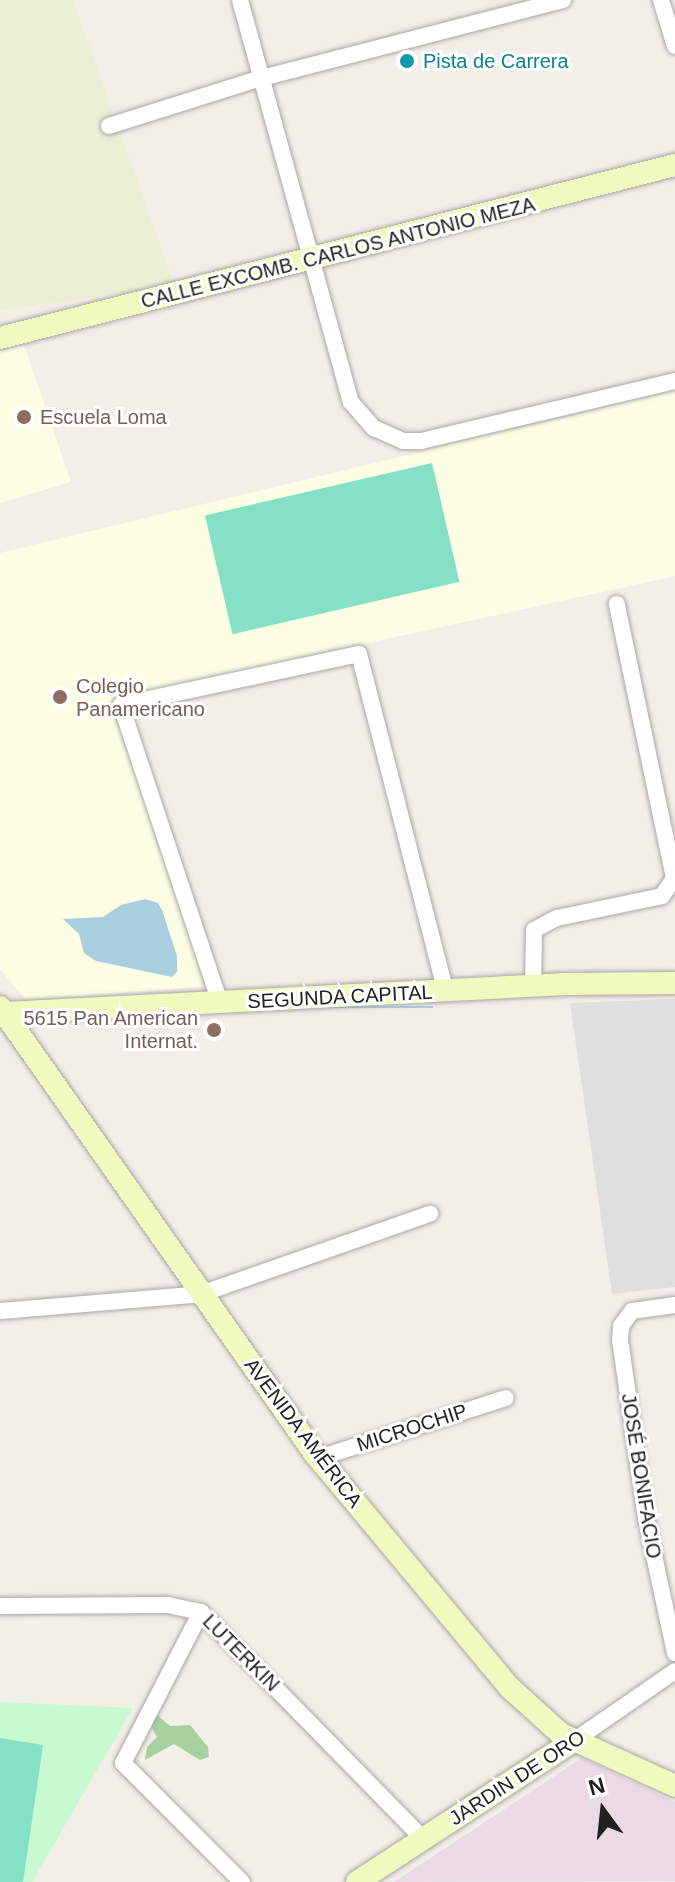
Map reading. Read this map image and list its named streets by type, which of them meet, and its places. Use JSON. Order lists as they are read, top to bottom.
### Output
{
  "streets": {
    "street": [
      "CALLE EXCOMB. CARLOS ANTONIO MEZA",
      "SEGUNDA CAPITAL",
      "MICROCHIP",
      "AVENIDA AMÉRICA",
      "JOSÉ BONIFACIO",
      "LUTERKIN",
      "JARDIN DE ORO"
    ]
  },
  "crossings": [
    ["SEGUNDA CAPITAL", "AVENIDA AMÉRICA"],
    ["MICROCHIP", "AVENIDA AMÉRICA"],
    ["AVENIDA AMÉRICA", "JARDIN DE ORO"],
    ["LUTERKIN", "JARDIN DE ORO"]
  ],
  "places": [
    "Pista de Carrera",
    "Escuela Loma",
    "Colegio Panamericano",
    "5615 Pan American Internat."
  ],
  "north": "top"
}
